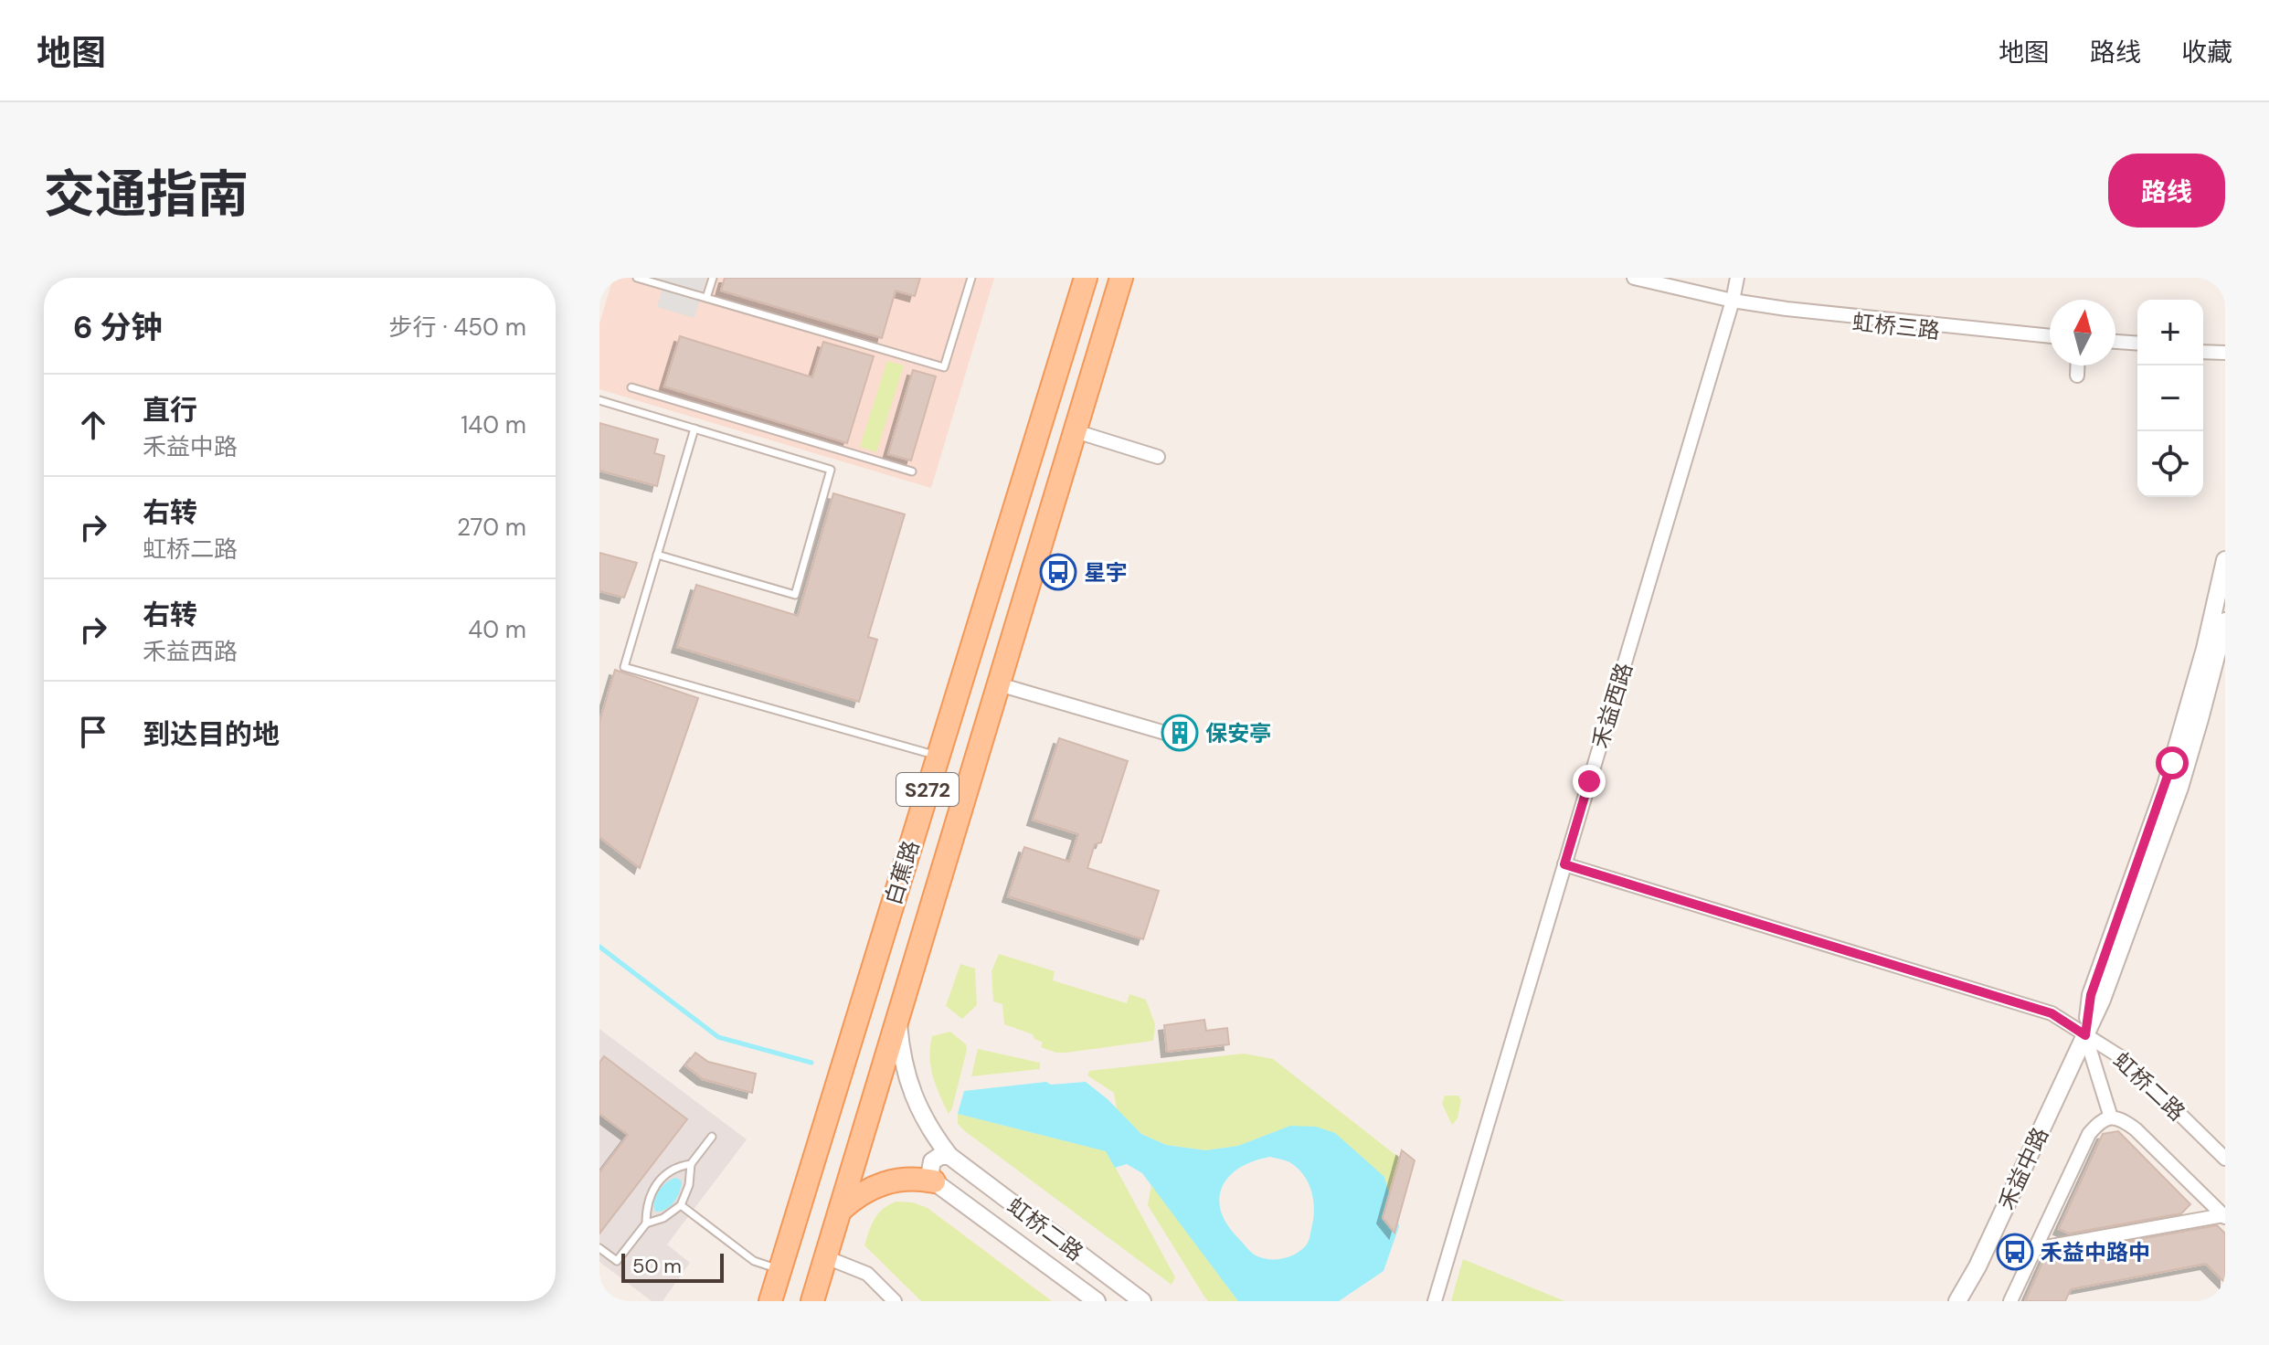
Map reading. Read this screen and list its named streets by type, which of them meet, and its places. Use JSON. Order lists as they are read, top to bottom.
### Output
{
  "streets": {
    "main road": ["S272", "白蕉路"],
    "street": [
      "虹桥三路",
      "禾益西路",
      "虹桥二路",
      "禾益中路"
    ]
  },
  "crossings": [
    ["虹桥三路", "禾益西路"],
    ["禾益西路", "虹桥二路"],
    ["白蕉路", "虹桥二路"],
    ["虹桥二路", "禾益中路"]
  ],
  "places": {
    "bus stop": ["星宇", "禾益中路中"],
    "building": ["保安亭"]
  },
  "scale_bar": "50 m",
  "north": "top",
  "page": {
    "header": "地图",
    "nav": ["地图", "路线", "收藏"],
    "title": "交通指南",
    "buttons": "路线",
    "heading": ["6 分钟", "步行 · 450 m"],
    "map_buttons": ["+", "−"],
    "list": [
      ["直行", "禾益中路", "140 m"],
      ["右转", "虹桥二路", "270 m"],
      ["右转", "禾益西路", "40 m"],
      "到达目的地"
    ],
    "scale": "50 m"
  }
}
